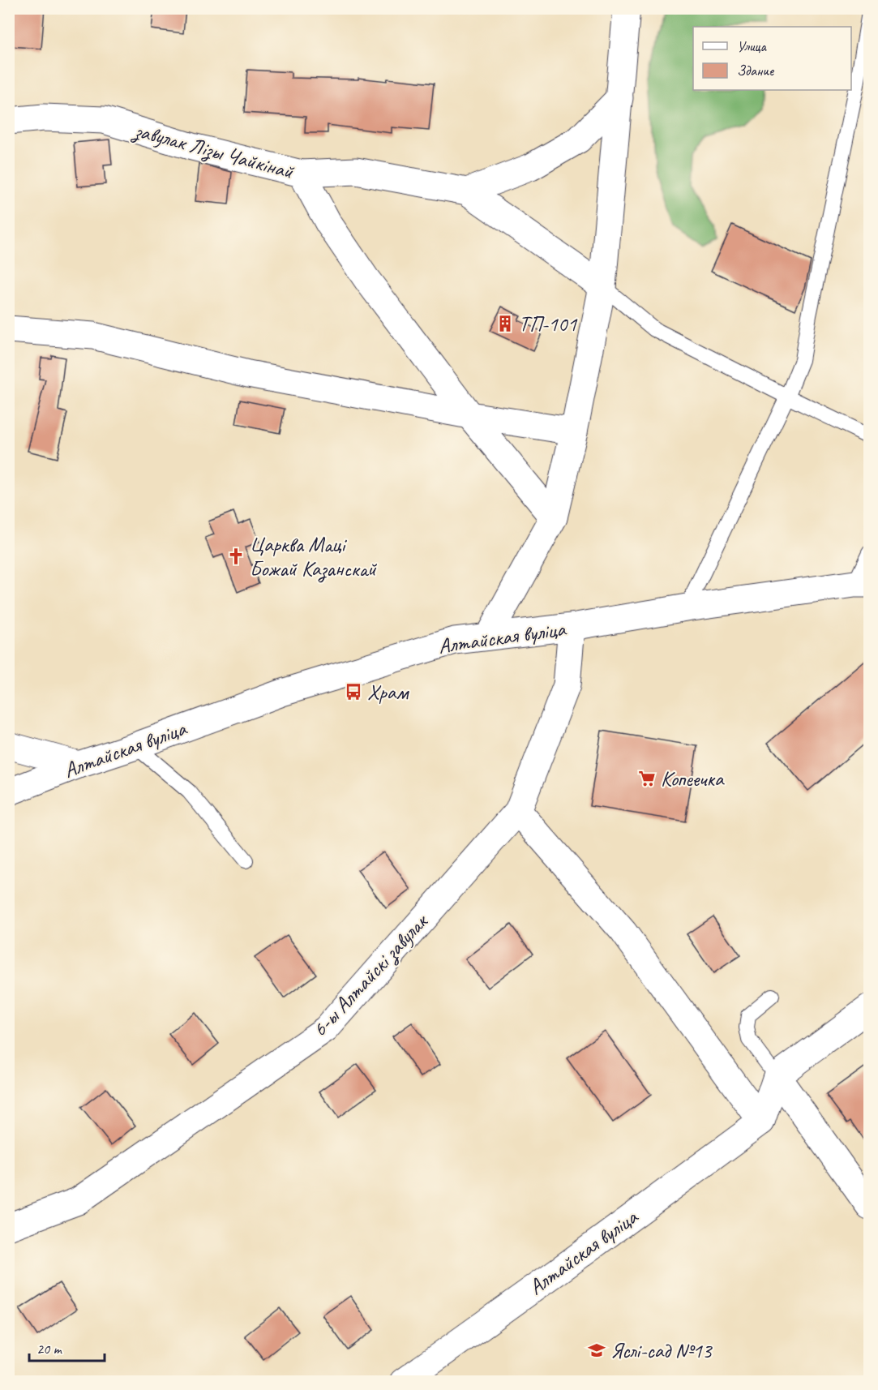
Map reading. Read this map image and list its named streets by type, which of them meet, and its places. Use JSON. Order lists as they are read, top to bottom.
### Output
{
  "streets": {
    "street": ["завулак Лізы Чайкінай", "Алтайская вуліца", "6-ы Алтайскі завулак"]
  },
  "crossings": [
    ["Алтайская вуліца", "6-ы Алтайскі завулак"]
  ],
  "places": {
    "building": ["ТП-101"],
    "church": ["Царква Маці Божай Казанскай"],
    "bus stop": ["Храм"],
    "supermarket": ["Копеечка"],
    "school or university": ["Яслі-сад №13"]
  },
  "legend": ["Улица", "Здание"],
  "scale_bar": "20 m"
}
